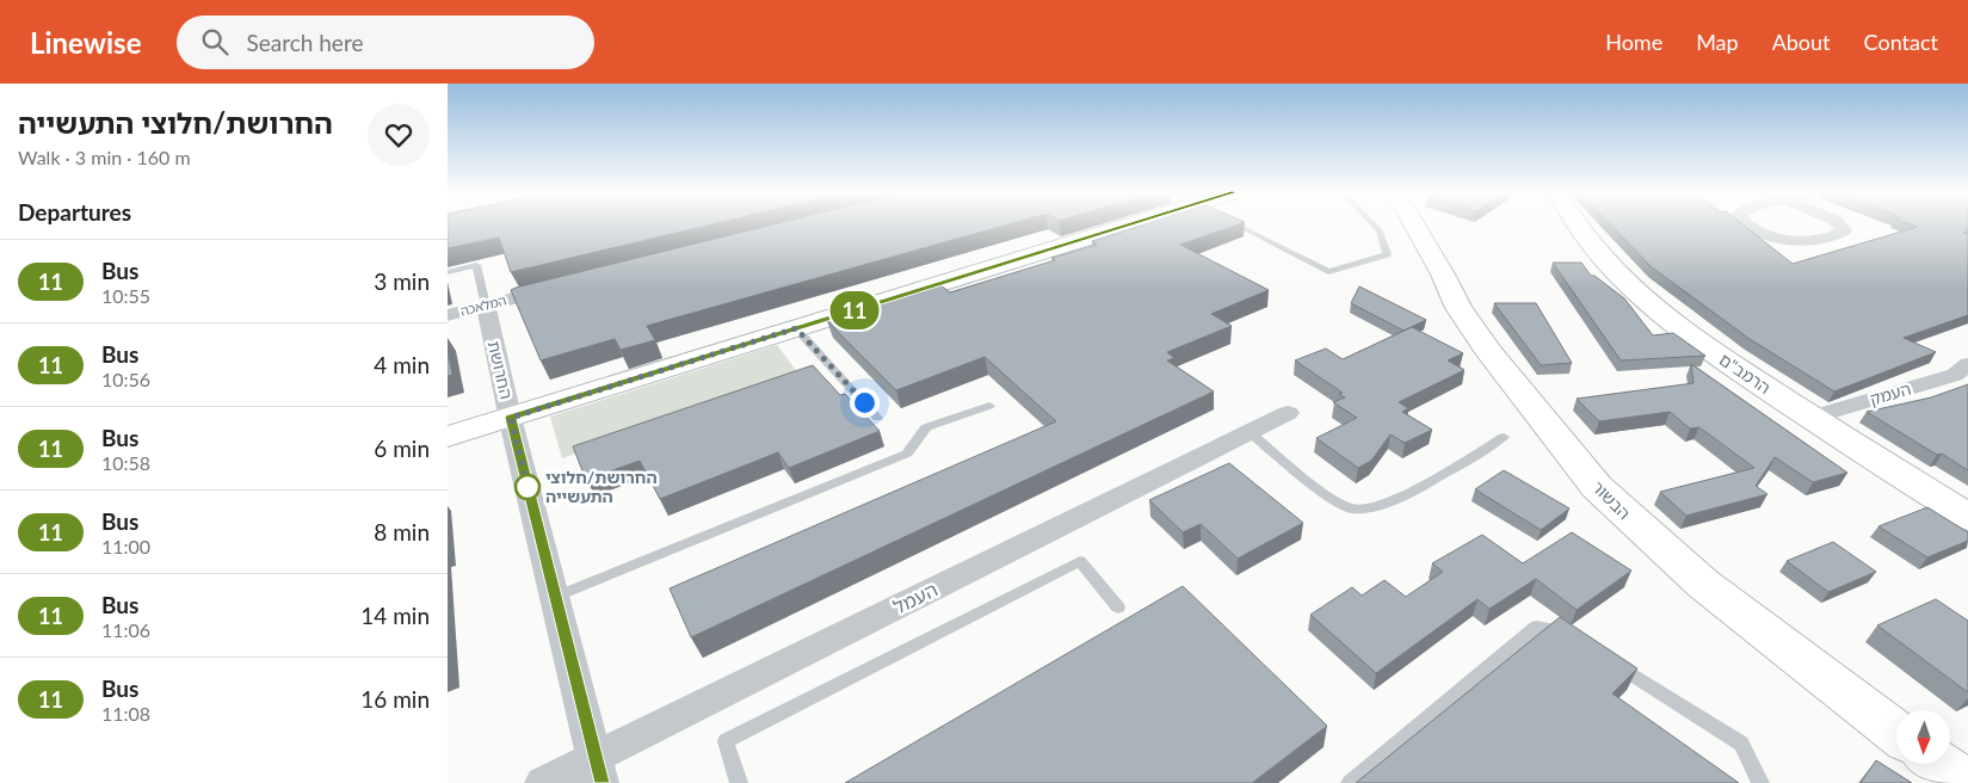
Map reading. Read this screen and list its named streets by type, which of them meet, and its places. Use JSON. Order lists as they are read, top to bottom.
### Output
{
  "streets": {
    "street": [
      "המלאכה",
      "החרושת",
      "הרמב\"ם",
      "העמק",
      "הבשור",
      "העמל"
    ]
  },
  "crossings": [
    ["המלאכה", "החרושת"],
    ["החרושת", "העמל"],
    ["הרמב\"ם", "העמק"]
  ],
  "places": ["החרושת/חלוצי התעשייה"],
  "lines": ["bus line 11"],
  "north": "bottom",
  "page": {
    "header": "Linewise",
    "search": "Search here",
    "nav": [
      "Home",
      "Map",
      "About",
      "Contact"
    ],
    "heading": [
      ["החרושת/חלוצי התעשייה", "Walk · 3 min · 160 m"],
      "Departures"
    ],
    "on_map": "11",
    "list": [
      {
        "mark": "11",
        "name": "Bus",
        "note": "10:55",
        "value": "3 min"
      },
      {
        "mark": "11",
        "name": "Bus",
        "note": "10:56",
        "value": "4 min"
      },
      {
        "mark": "11",
        "name": "Bus",
        "note": "10:58",
        "value": "6 min"
      },
      {
        "mark": "11",
        "name": "Bus",
        "note": "11:00",
        "value": "8 min"
      },
      {
        "mark": "11",
        "name": "Bus",
        "note": "11:06",
        "value": "14 min"
      },
      {
        "mark": "11",
        "name": "Bus",
        "note": "11:08",
        "value": "16 min"
      }
    ]
  }
}
